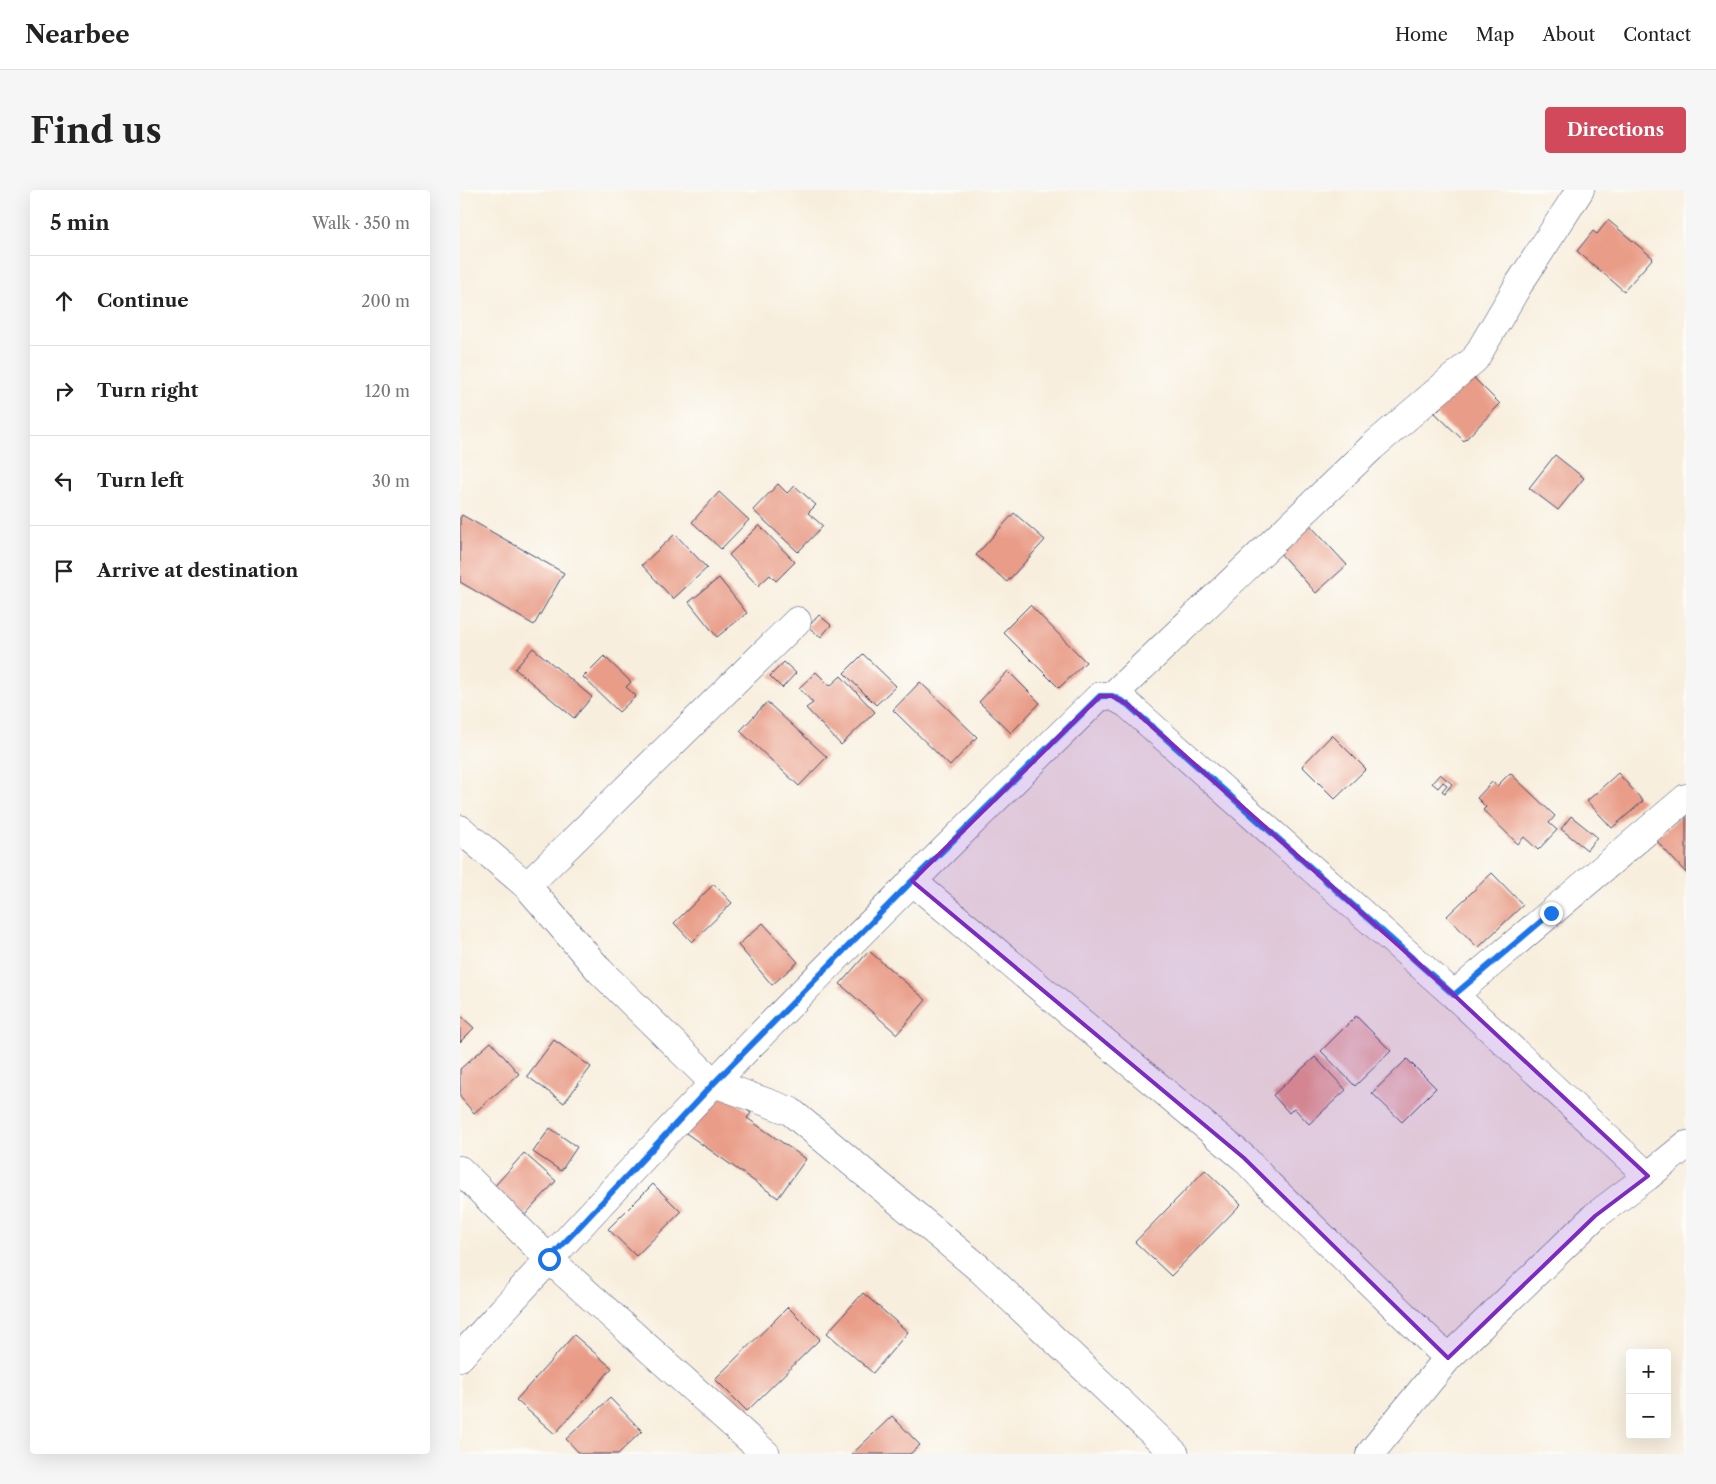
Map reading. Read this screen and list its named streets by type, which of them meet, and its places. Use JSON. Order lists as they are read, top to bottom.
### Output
{
  "page": {
    "header": "Nearbee",
    "nav": [
      "Home",
      "Map",
      "About",
      "Contact"
    ],
    "buttons": "Directions",
    "title": "Find us",
    "heading": ["5 min", "Walk · 350 m"],
    "list": [
      ["Continue", "200 m"],
      ["Turn right", "120 m"],
      ["Turn left", "30 m"],
      "Arrive at destination"
    ],
    "map_buttons": ["+", "−"]
  }
}
